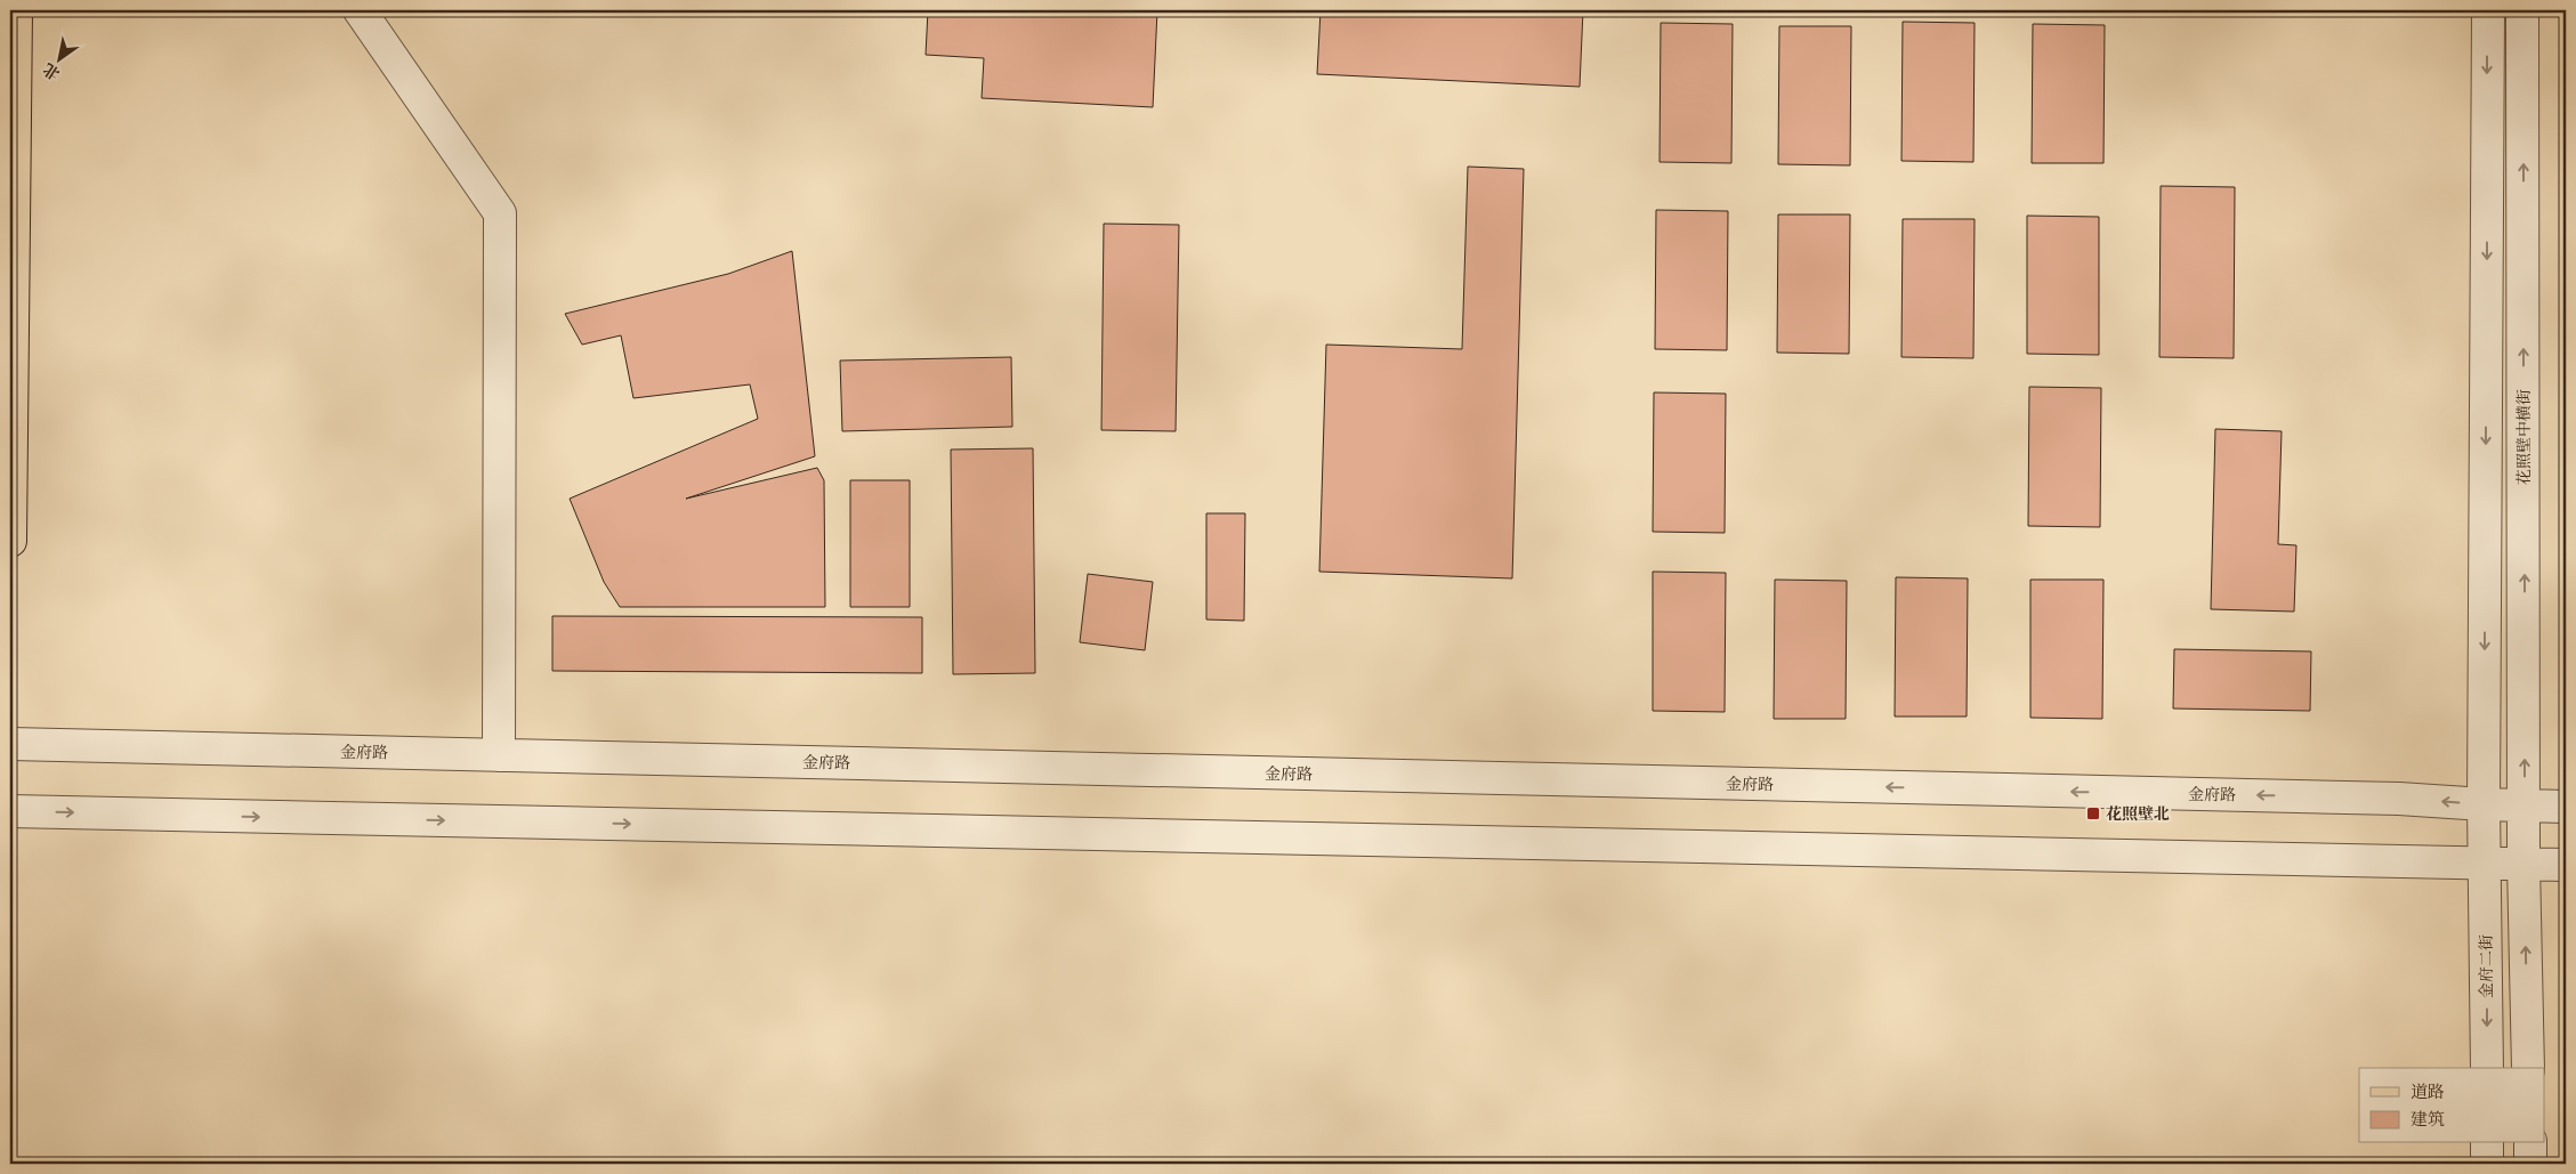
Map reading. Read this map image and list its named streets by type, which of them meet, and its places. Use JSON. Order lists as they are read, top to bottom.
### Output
{
  "streets": {
    "street": ["花照壁中横街", "金府路", "金府二街"]
  },
  "crossings": [
    ["花照壁中横街", "金府路"]
  ],
  "places": {
    "transit": ["花照壁北"]
  },
  "legend": ["道路", "建筑"],
  "north": "bottom left"
}
